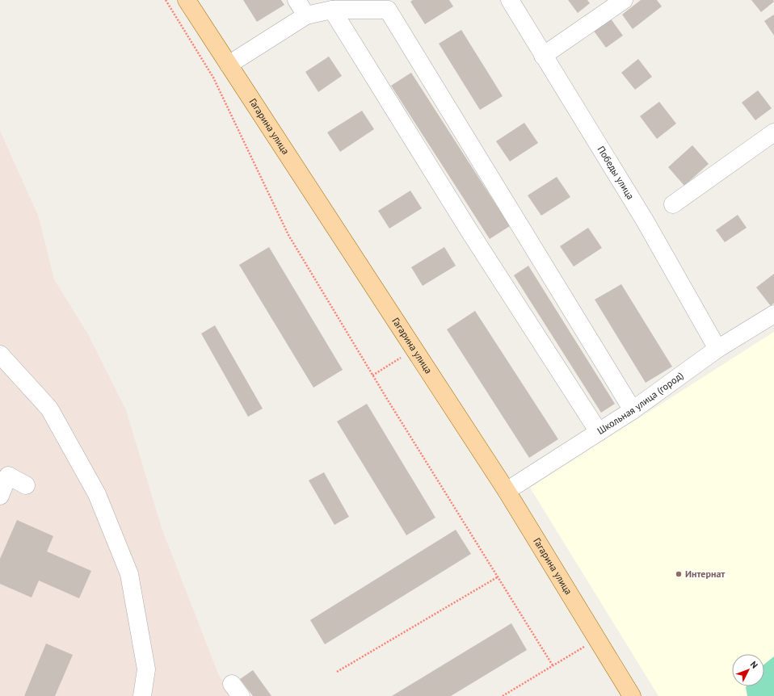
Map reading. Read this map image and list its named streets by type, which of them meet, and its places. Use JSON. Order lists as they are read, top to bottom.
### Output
{
  "streets": {
    "main road": ["Гагарина улица"],
    "street": ["Победы улица", "Школьная улица (город)"]
  },
  "crossings": [
    ["Гагарина улица", "Школьная улица (город)"],
    ["Победы улица", "Школьная улица (город)"]
  ],
  "places": ["Интернат"],
  "north": "top right"
}
